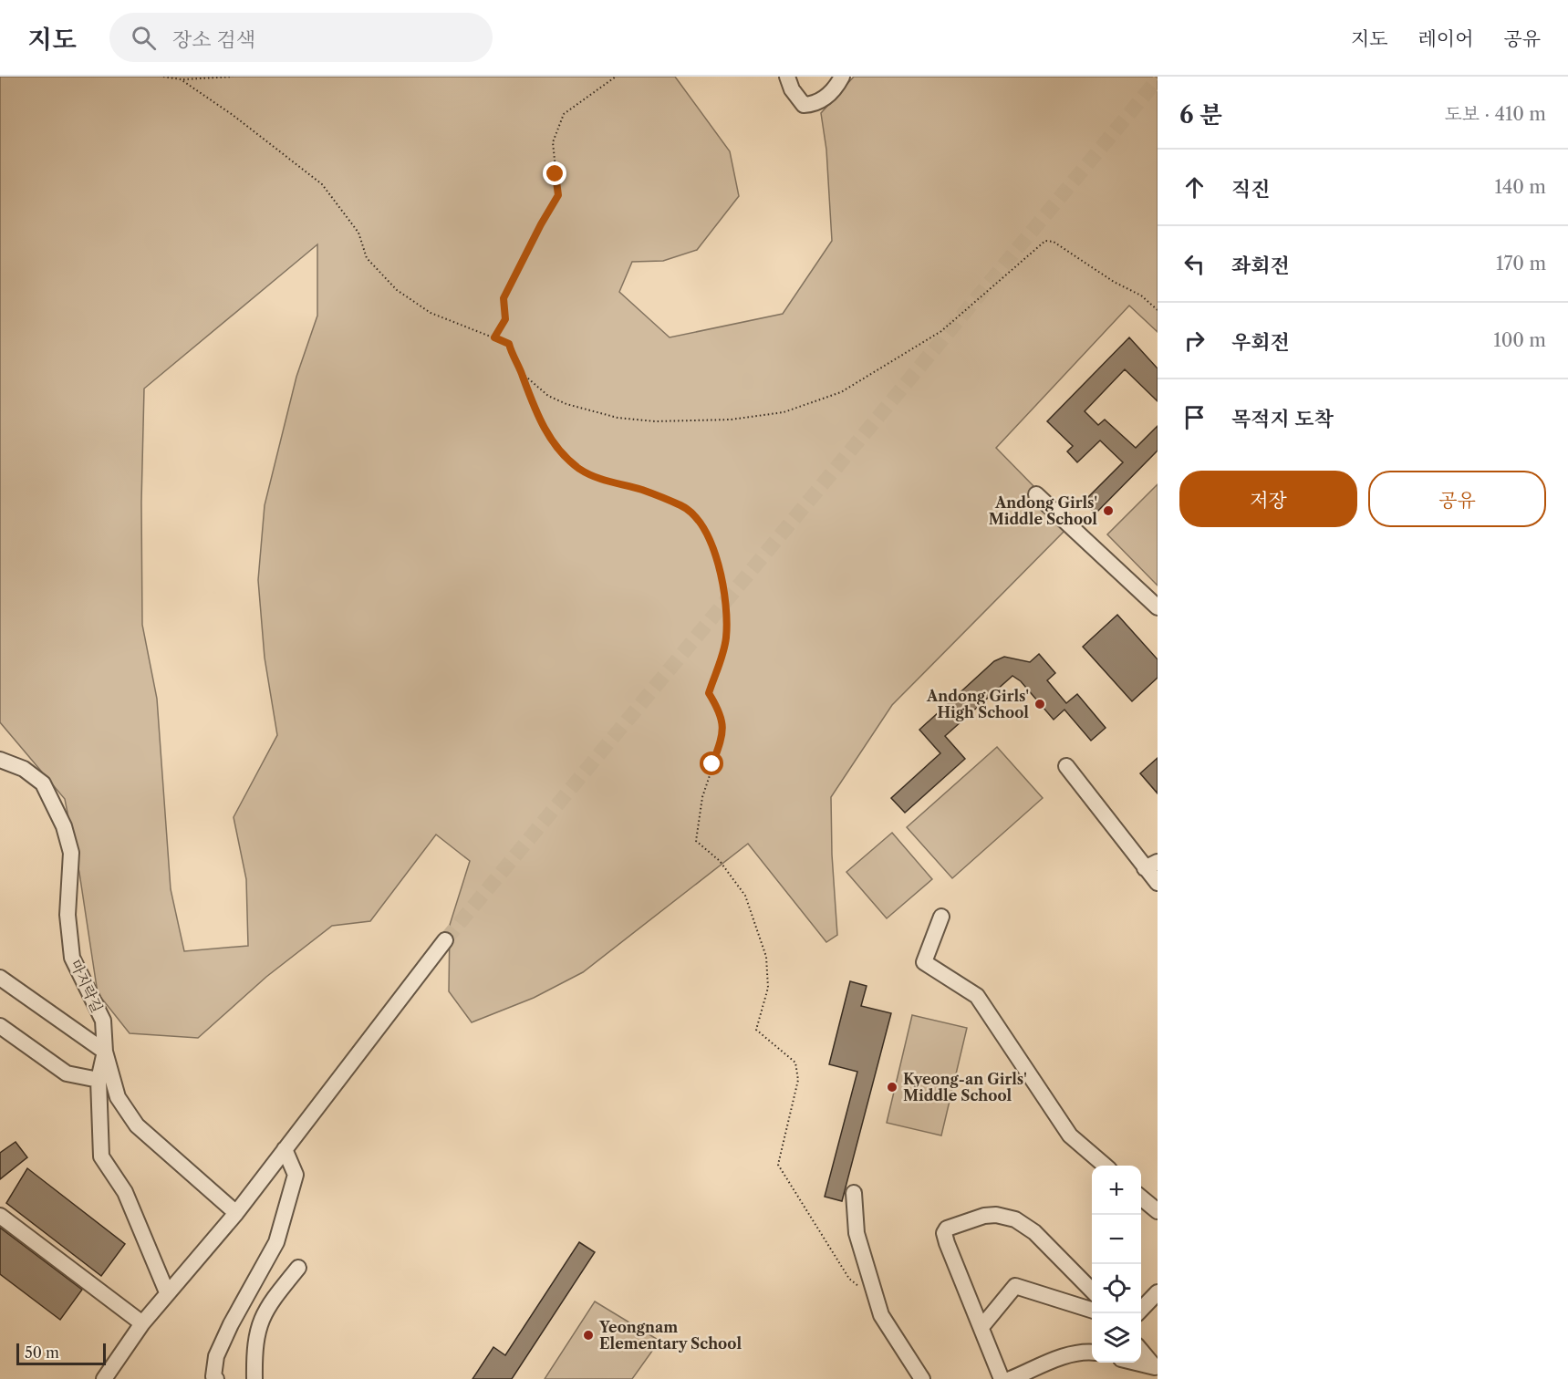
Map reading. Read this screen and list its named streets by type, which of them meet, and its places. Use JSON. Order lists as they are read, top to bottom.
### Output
{
  "streets": {
    "street": ["마지락길"]
  },
  "places": [
    "Andong Girls' Middle School",
    "Andong Girls' High School",
    "Kyeong-an Girls' Middle School",
    "Yeongnam Elementary School"
  ],
  "scale_bar": "50 m",
  "page": {
    "header": "지도",
    "search": "장소 검색",
    "nav": ["지도", "레이어", "공유"],
    "heading": ["6 분", "도보 · 410 m"],
    "list": [
      ["직진", "140 m"],
      ["좌회전", "170 m"],
      ["우회전", "100 m"],
      "목적지 도착"
    ],
    "buttons": ["저장", "공유"],
    "map_buttons": ["+", "−"],
    "scale": "50 m"
  }
}
